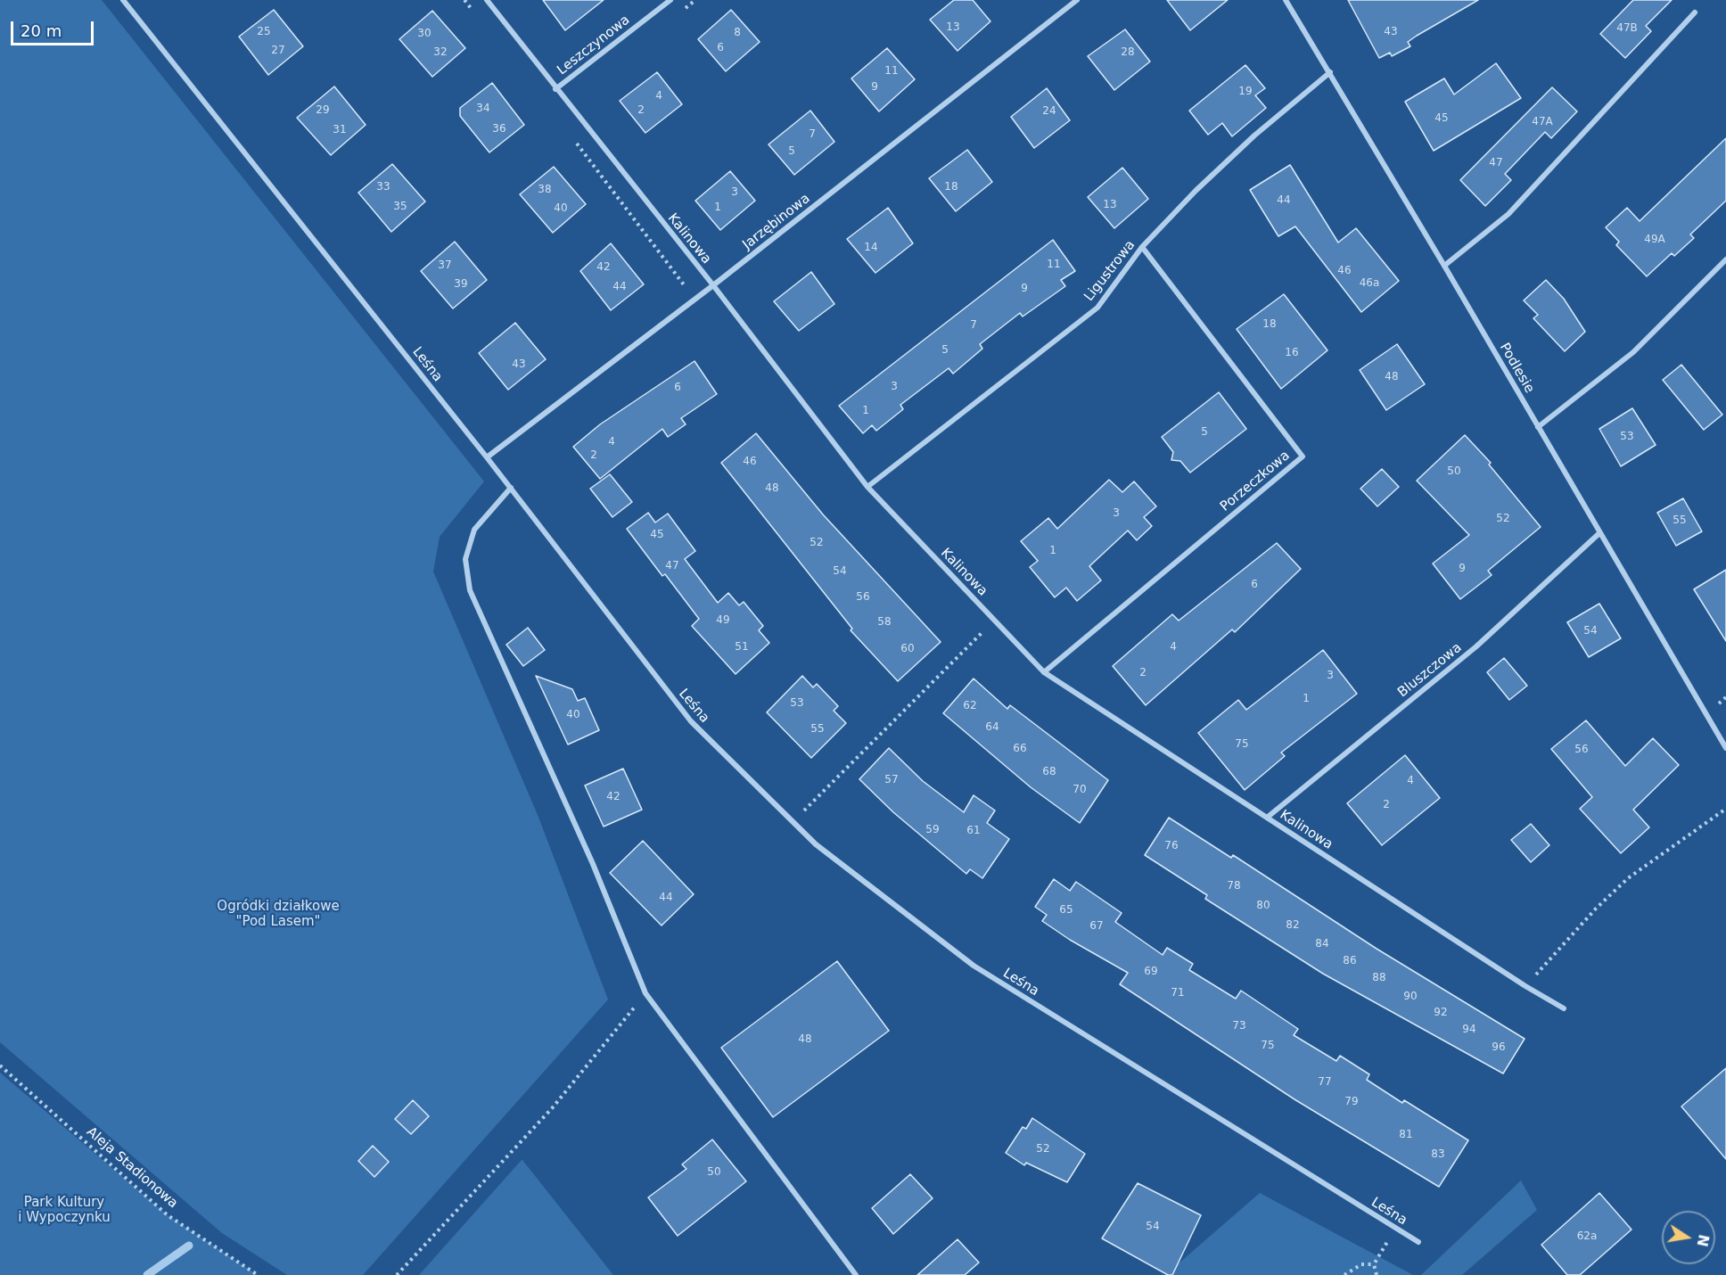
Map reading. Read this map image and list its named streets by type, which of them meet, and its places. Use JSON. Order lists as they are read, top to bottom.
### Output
{
  "streets": {
    "street": [
      "Leszczynowa",
      "Jarzębinowa",
      "Kalinowa",
      "Ligustrowa",
      "Leśna",
      "Podlesie",
      "Porzeczkowa",
      "Bluszczowa"
    ],
    "path": ["Aleja Stadionowa"]
  },
  "crossings": [
    ["Leszczynowa", "Kalinowa"],
    ["Jarzębinowa", "Kalinowa"],
    ["Jarzębinowa", "Leśna"],
    ["Kalinowa", "Ligustrowa"],
    ["Kalinowa", "Porzeczkowa"],
    ["Kalinowa", "Bluszczowa"],
    ["Ligustrowa", "Podlesie"],
    ["Ligustrowa", "Porzeczkowa"],
    ["Podlesie", "Bluszczowa"]
  ],
  "parks": ["Ogródki działkowe \"Pod Lasem\"", "Park Kultury i Wypoczynku"],
  "house_numbers": [
    "13",
    "47B",
    "25",
    "43",
    "8",
    "30",
    "6",
    "27",
    "32",
    "28",
    "11",
    "9",
    "19",
    "4",
    "34",
    "29",
    "2",
    "24",
    "45",
    "47A",
    "36",
    "31",
    "7",
    "5",
    "47",
    "33",
    "18",
    "38",
    "3",
    "44",
    "13",
    "35",
    "1",
    "40",
    "49A",
    "14",
    "11",
    "37",
    "42",
    "46",
    "46a",
    "39",
    "44",
    "9",
    "18",
    "7",
    "5",
    "16",
    "43",
    "48",
    "3",
    "6",
    "1",
    "5",
    "53",
    "4",
    "2",
    "46",
    "50",
    "48",
    "3",
    "52",
    "55",
    "45",
    "52",
    "1",
    "47",
    "9",
    "54",
    "6",
    "56",
    "49",
    "58",
    "54",
    "51",
    "4",
    "60",
    "2",
    "3",
    "1",
    "53",
    "62",
    "40",
    "64",
    "55",
    "75",
    "66",
    "56",
    "68",
    "57",
    "4",
    "70",
    "42",
    "2",
    "59",
    "61",
    "76",
    "78",
    "44",
    "80",
    "65",
    "82",
    "67",
    "84",
    "86",
    "69",
    "88",
    "71",
    "90",
    "92",
    "73",
    "94",
    "48",
    "75",
    "96",
    "77",
    "79",
    "81",
    "52",
    "83",
    "50",
    "54",
    "62a"
  ],
  "scale_bar": "20 m",
  "north": "right"
}
